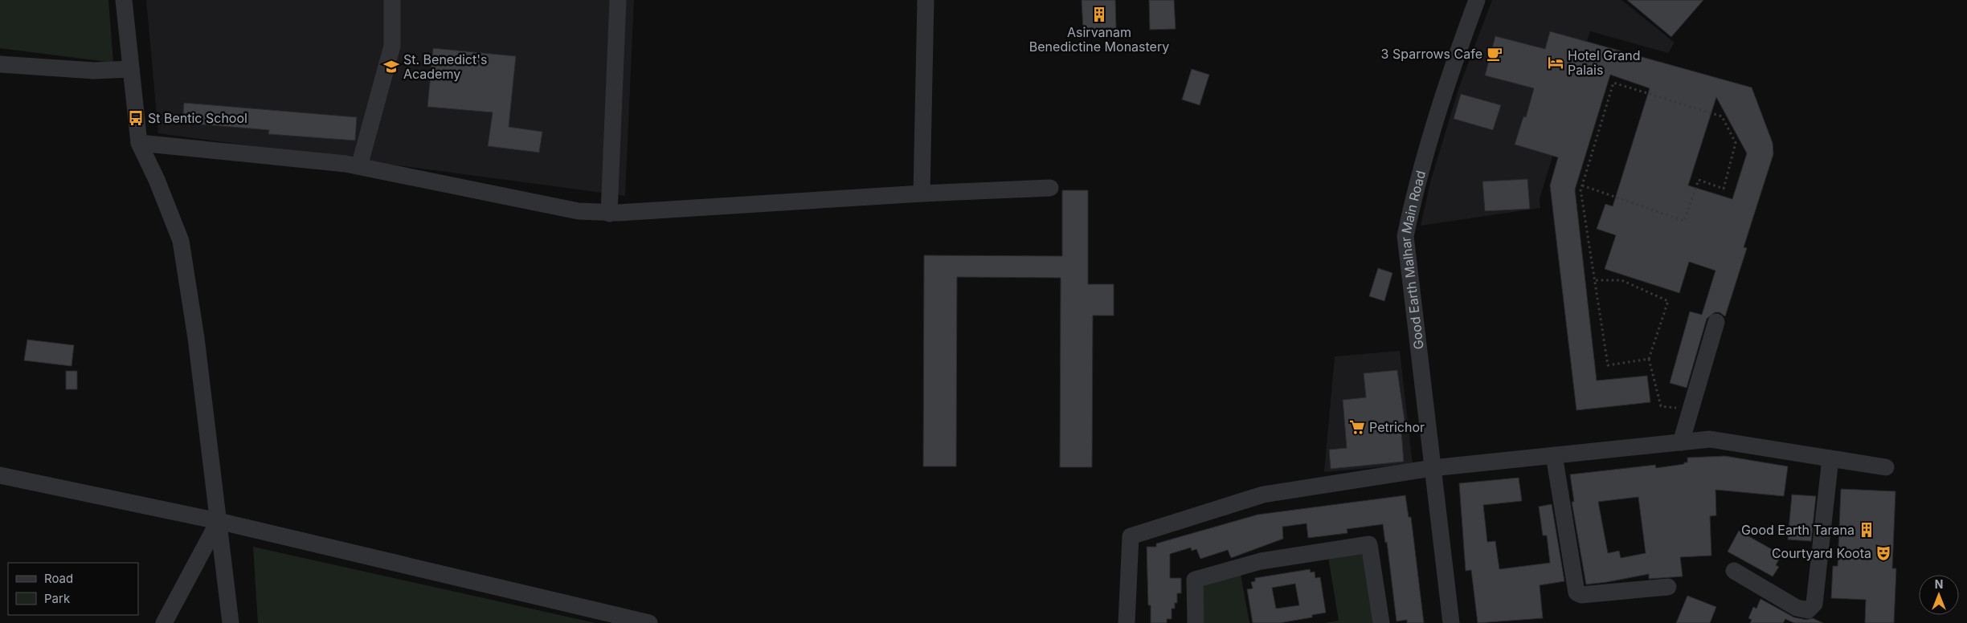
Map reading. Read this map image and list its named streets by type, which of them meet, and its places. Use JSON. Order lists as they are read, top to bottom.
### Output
{
  "streets": {
    "street": ["Good Earth Malhar Main Road"]
  },
  "places": {
    "building": ["Asirvanam Benedictine Monastery", "Good Earth Tarana"],
    "cafe": ["3 Sparrows Cafe"],
    "hotel": ["Hotel Grand Palais"],
    "school or university": ["St. Benedict's Academy"],
    "bus stop": ["St Bentic School"],
    "supermarket": ["Petrichor"],
    "theatre": ["Courtyard Koota"]
  },
  "legend": ["Road", "Park"],
  "north": "top"
}
